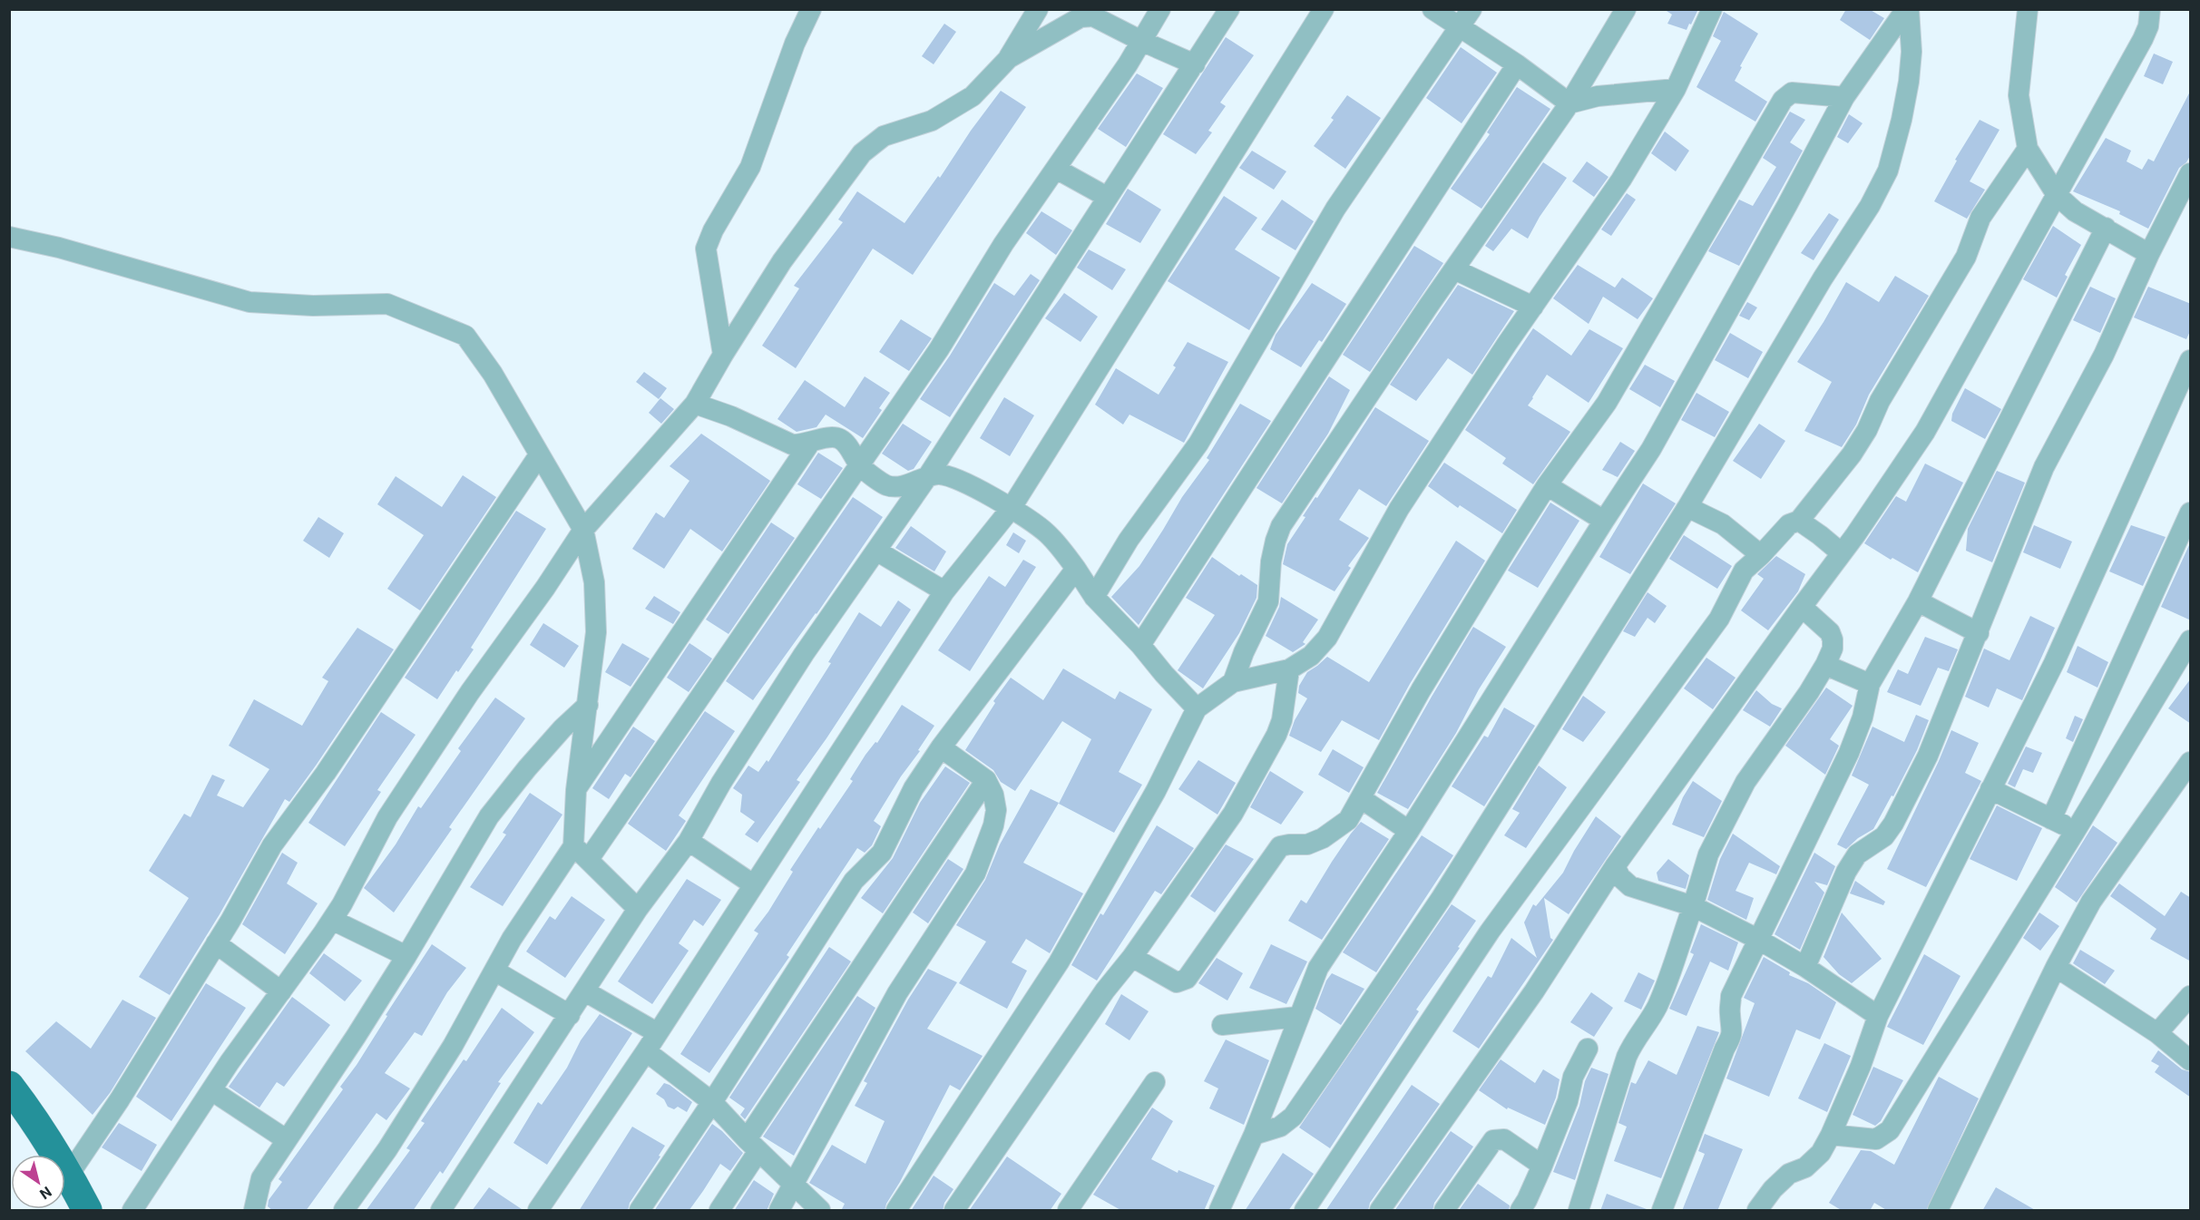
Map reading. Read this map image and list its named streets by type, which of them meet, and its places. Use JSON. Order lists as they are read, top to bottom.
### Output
{
  "north": "bottom right"
}
